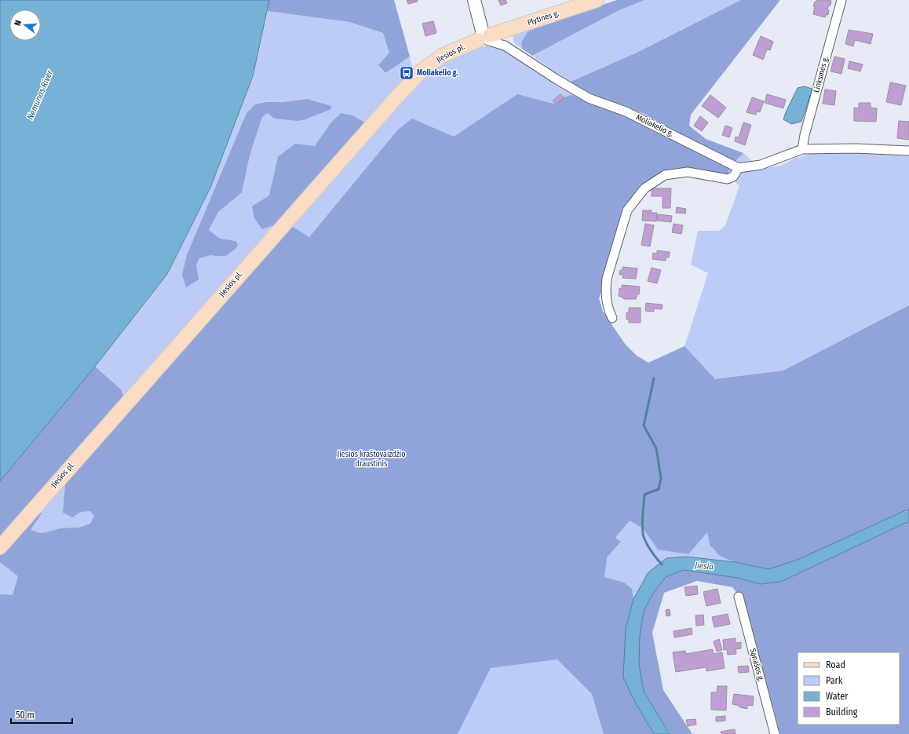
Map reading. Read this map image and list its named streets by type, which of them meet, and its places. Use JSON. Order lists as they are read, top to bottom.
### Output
{
  "streets": {
    "main road": ["Plytinės g.", "Jiesios pl."],
    "street": ["Linksmės g.", "Moliakelio g.", "Sąnašos g."]
  },
  "crossings": [
    ["Plytinės g.", "Jiesios pl."],
    ["Plytinės g.", "Moliakelio g."],
    ["Jiesios pl.", "Moliakelio g."]
  ],
  "water": ["Nemunas River", "Jiesia"],
  "parks": ["Jiesios kraštovaizdžio draustinis"],
  "places": {
    "bus stop": ["Moliakelio g."]
  },
  "legend": [
    "Road",
    "Park",
    "Water",
    "Building"
  ],
  "scale_bar": "50 m",
  "north": "left"
}
